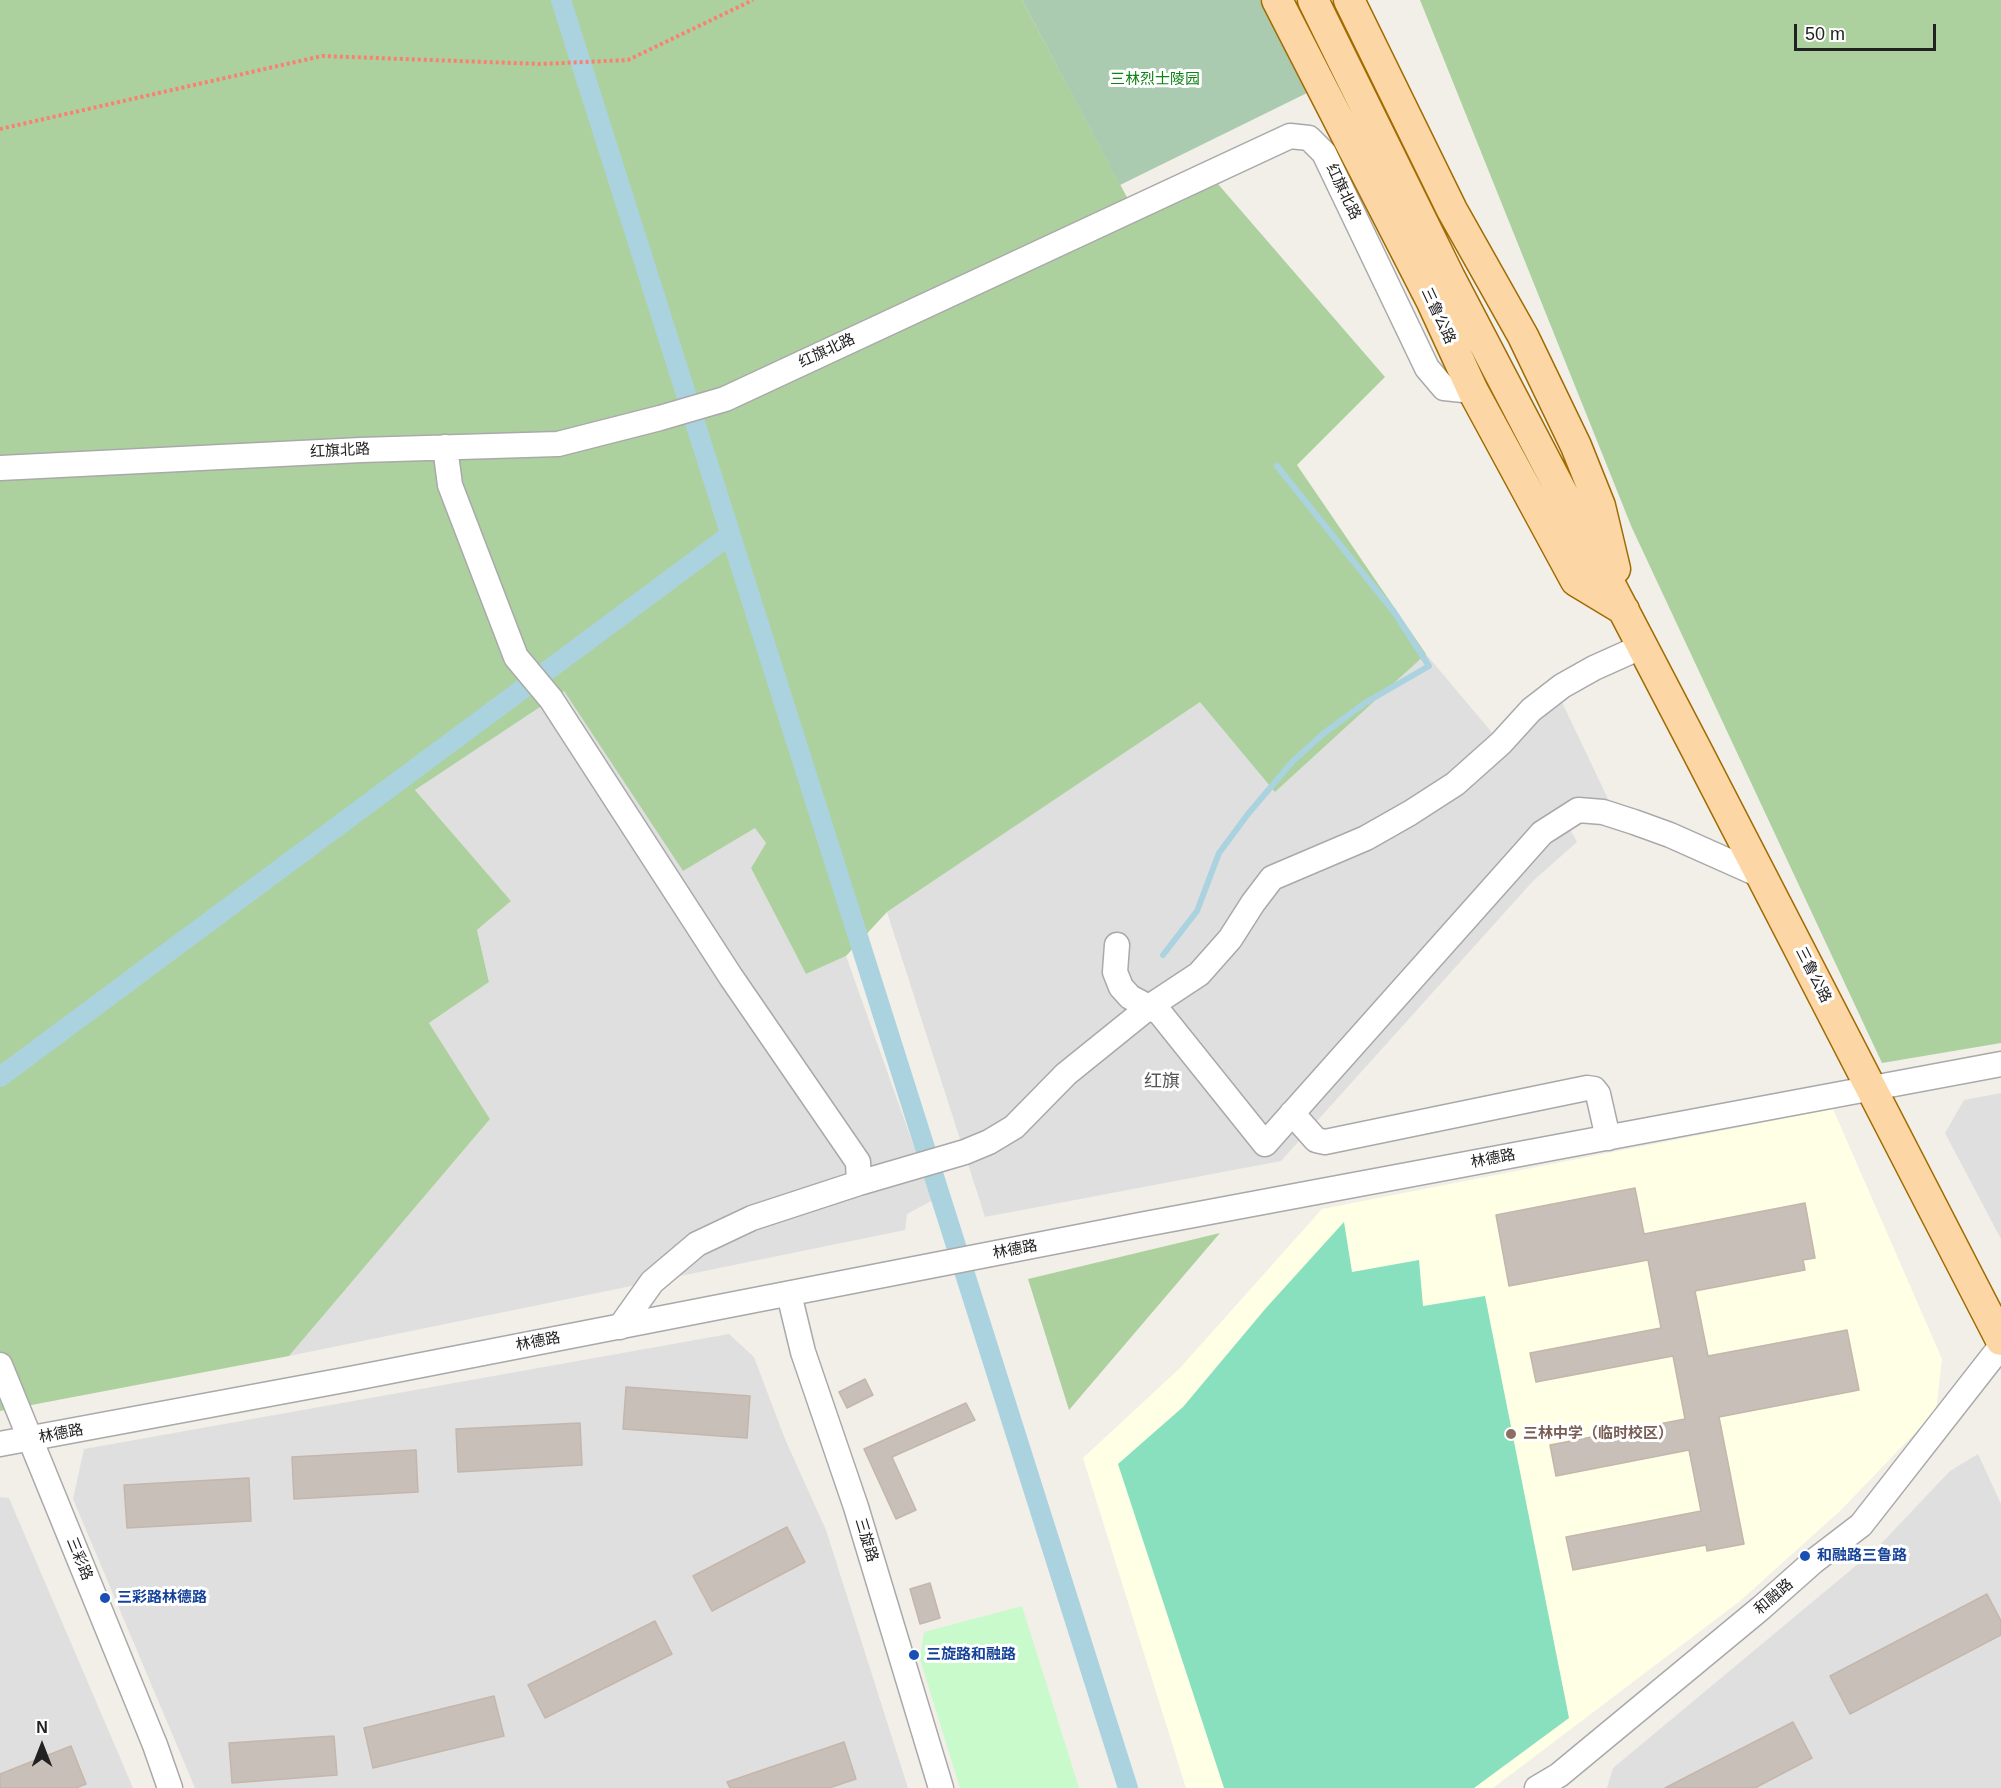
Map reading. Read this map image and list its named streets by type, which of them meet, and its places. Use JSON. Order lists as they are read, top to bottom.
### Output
{
  "streets": {
    "main road": ["三鲁公路"],
    "street": [
      "红旗北路",
      "林德路",
      "三旋路",
      "三彩路",
      "和融路"
    ]
  },
  "crossings": [
    ["红旗北路", "三鲁公路"],
    ["三鲁公路", "林德路"],
    ["林德路", "三旋路"],
    ["林德路", "三彩路"]
  ],
  "districts": ["红旗"],
  "parks": ["三林烈士陵园"],
  "places": [
    "三林中学（临时校区）",
    "和融路三鲁路",
    "三彩路林德路",
    "三旋路和融路"
  ],
  "scale_bar": "50 m",
  "north": "top"
}
